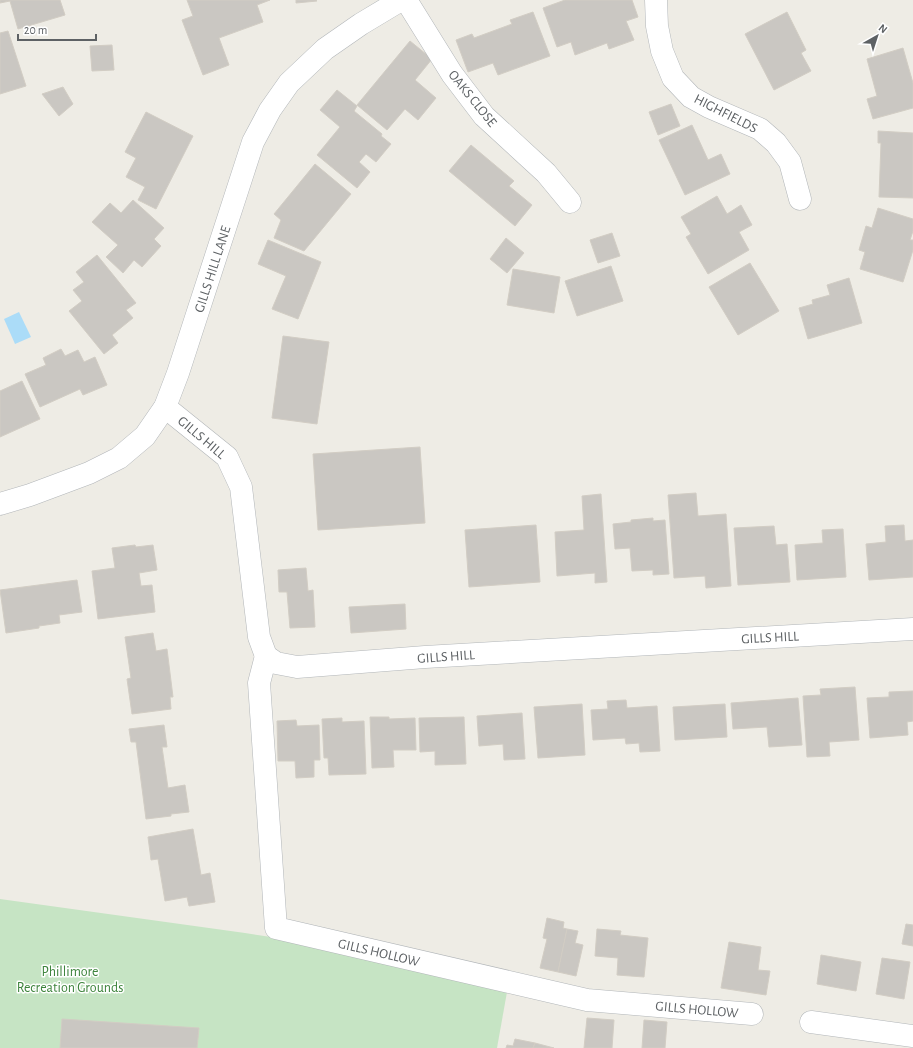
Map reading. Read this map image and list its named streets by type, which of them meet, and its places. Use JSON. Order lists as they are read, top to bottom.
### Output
{
  "streets": {
    "street": [
      "OAKS CLOSE",
      "HIGHFIELDS",
      "GILLS HILL LANE",
      "GILLS HILL",
      "GILLS HOLLOW"
    ]
  },
  "crossings": [
    ["GILLS HILL LANE", "GILLS HILL"],
    ["GILLS HILL", "GILLS HOLLOW"]
  ],
  "parks": ["Phillimore Recreation Grounds"],
  "scale_bar": "20 m",
  "north": "top right"
}
